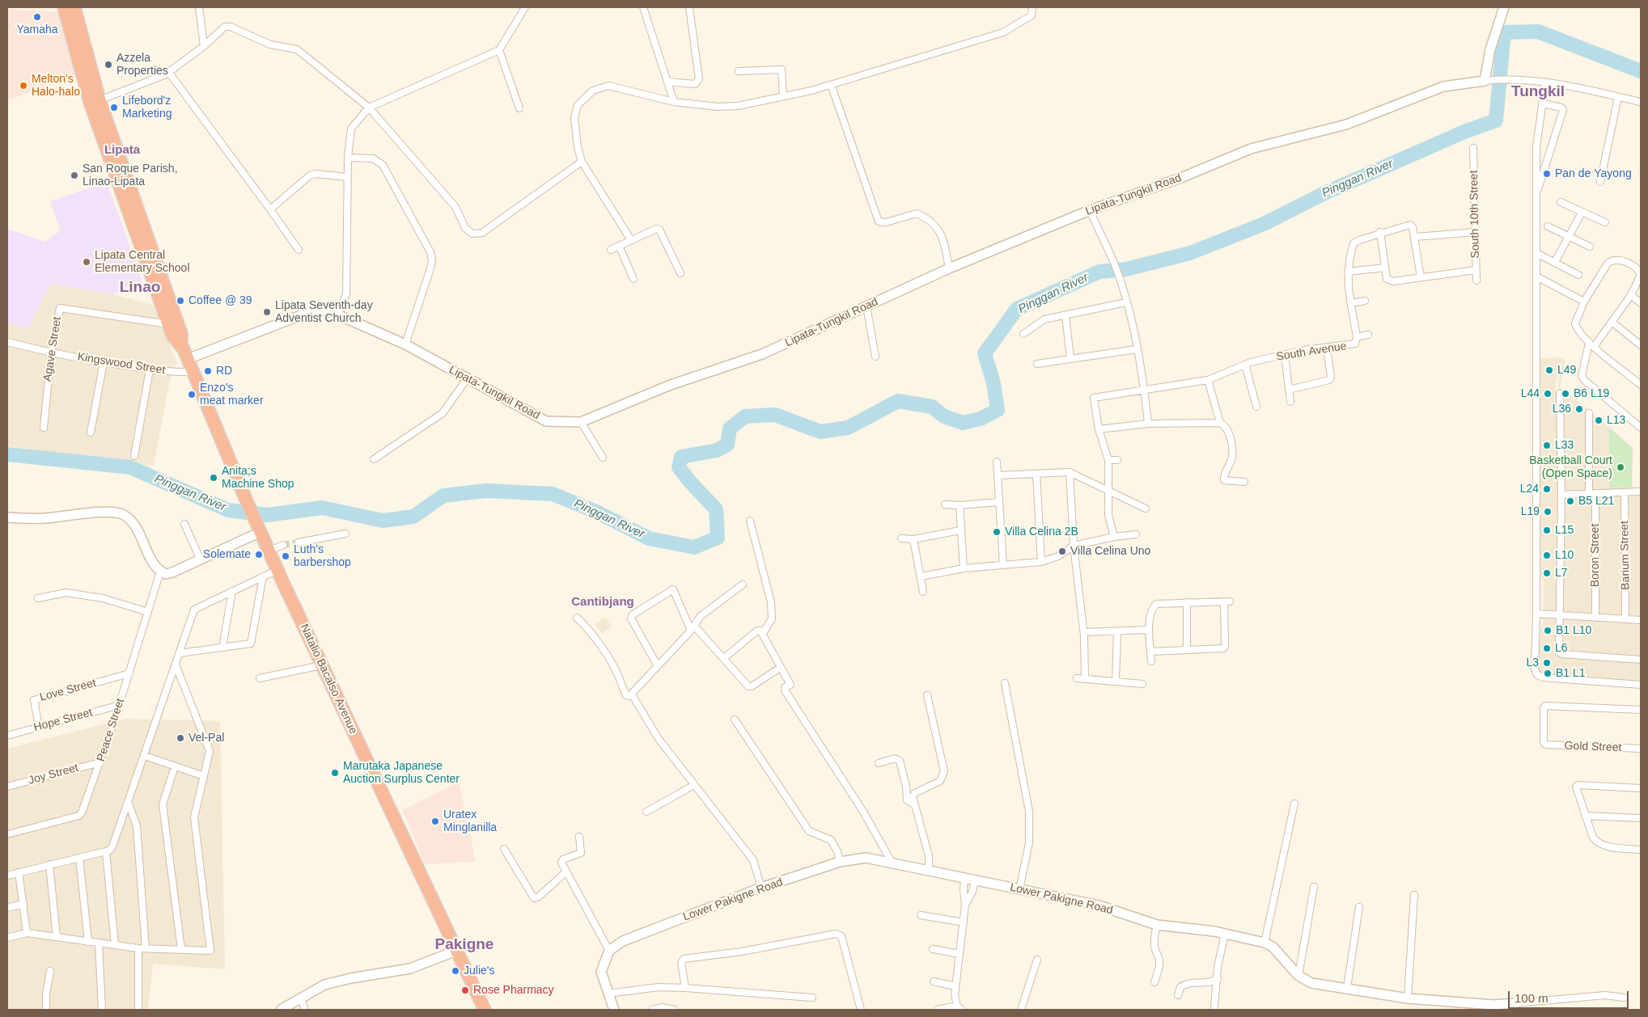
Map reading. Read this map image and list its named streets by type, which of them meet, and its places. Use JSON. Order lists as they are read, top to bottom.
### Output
{
  "streets": {
    "highway": ["Natalio Bacalso Avenue"],
    "street": [
      "Lipata-Tungkil Road",
      "South 10th Street",
      "Agave Street",
      "South Avenue",
      "Kingswood Street",
      "Boron Street",
      "Barium Street",
      "Love Street",
      "Hope Street",
      "Peace Street",
      "Gold Street",
      "Joy Street",
      "Lower Pakigne Road"
    ]
  },
  "crossings": [
    ["Lipata-Tungkil Road", "Natalio Bacalso Avenue"],
    ["Agave Street", "Kingswood Street"],
    ["Agave Street", "Natalio Bacalso Avenue"],
    ["Kingswood Street", "Natalio Bacalso Avenue"],
    ["Love Street", "Hope Street"],
    ["Love Street", "Peace Street"],
    ["Hope Street", "Peace Street"],
    ["Peace Street", "Joy Street"]
  ],
  "districts": [
    "Tungkil",
    "Lipata",
    "Linao",
    "Cantibjang",
    "Pakigne"
  ],
  "water": ["Pinggan River"],
  "places": [
    "Yamaha",
    "Azzela Properties",
    "Melton's Halo-halo",
    "Lifebord'z Marketing",
    "Pan de Yayong",
    "San Roque Parish, Linao-Lipata",
    "Lipata Central Elementary School",
    "Coffee @ 39",
    "Lipata Seventh-day Adventist Church",
    "L49",
    "RD",
    "L44",
    "B6 L19",
    "Enzo's meat marker",
    "L36",
    "L13",
    "L33",
    "Basketball Court (Open Space)",
    "Anita;s Machine Shop",
    "L24",
    "B5 L21",
    "L19",
    "L15",
    "Villa Celina 2B",
    "Villa Celina Uno",
    "Solemate",
    "L10",
    "Luth's barbershop",
    "L7",
    "B1 L10",
    "L6",
    "L3",
    "B1 L1",
    "Vel-Pal",
    "Marutaka Japanese Auction Surplus Center",
    "Uratex Minglanilla",
    "Julie's",
    "Rose Pharmacy"
  ],
  "scale_bar": "100 m"
}
